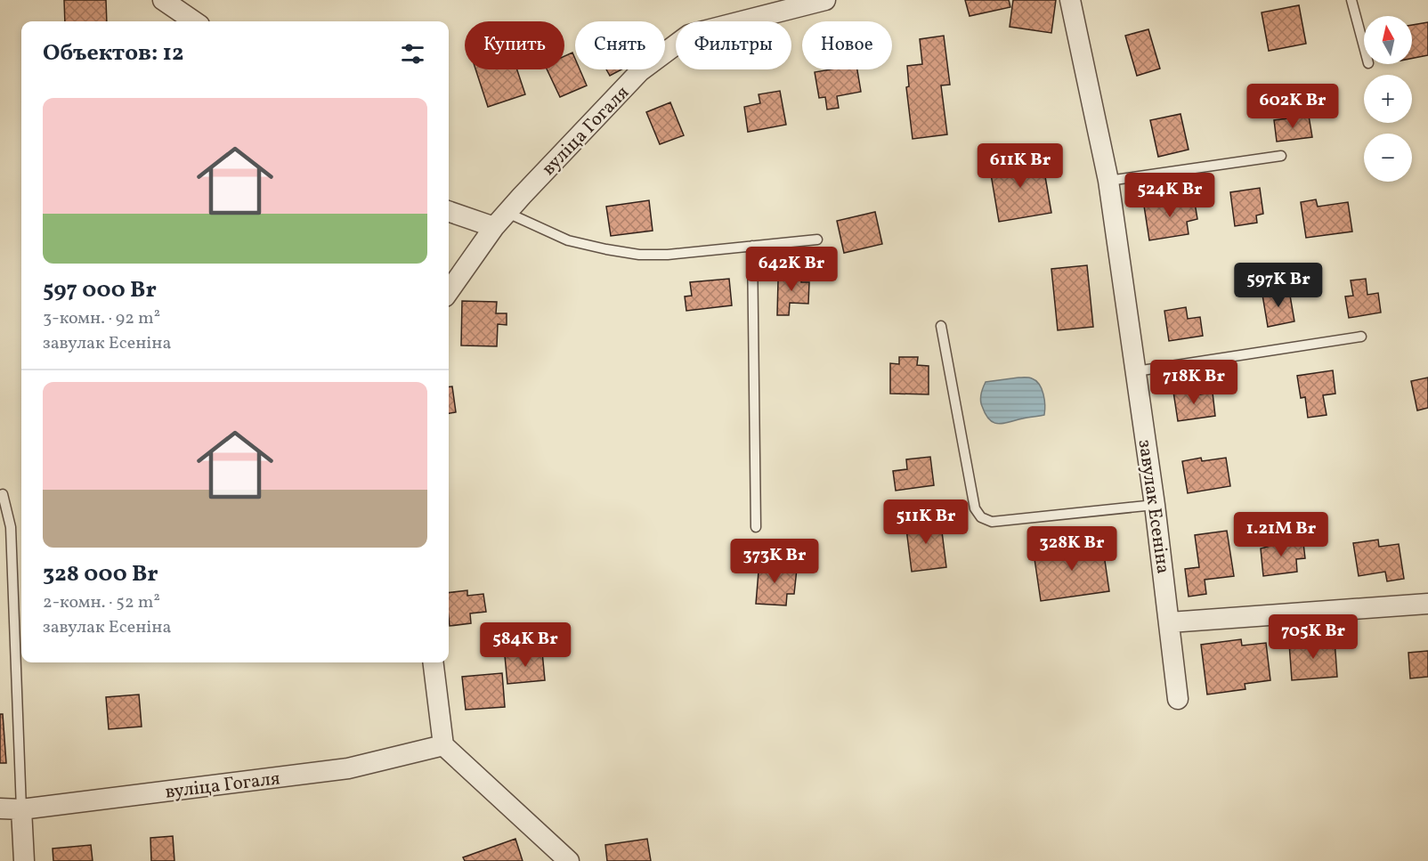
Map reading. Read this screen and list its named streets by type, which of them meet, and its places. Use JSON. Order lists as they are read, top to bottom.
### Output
{
  "streets": {
    "street": ["вуліца Гогаля", "завулак Есеніна"]
  },
  "north": "top",
  "page": {
    "map_buttons": ["+", "−"],
    "chip": [
      "Купить",
      "Снять",
      "Фильтры",
      "Новое"
    ],
    "heading": "Объектов: 12",
    "price": [
      "602K Br",
      "611K Br",
      "524K Br",
      "642K Br",
      "597K Br",
      "718K Br",
      "511K Br",
      "1.21M Br",
      "328K Br",
      "373K Br",
      "705K Br",
      "584K Br"
    ],
    "list": [
      {
        "name": "597 000 Br",
        "note": "3-комн. · 92 m² · завулак Есеніна"
      },
      {
        "name": "328 000 Br",
        "note": "2-комн. · 52 m² · завулак Есеніна"
      }
    ]
  }
}
